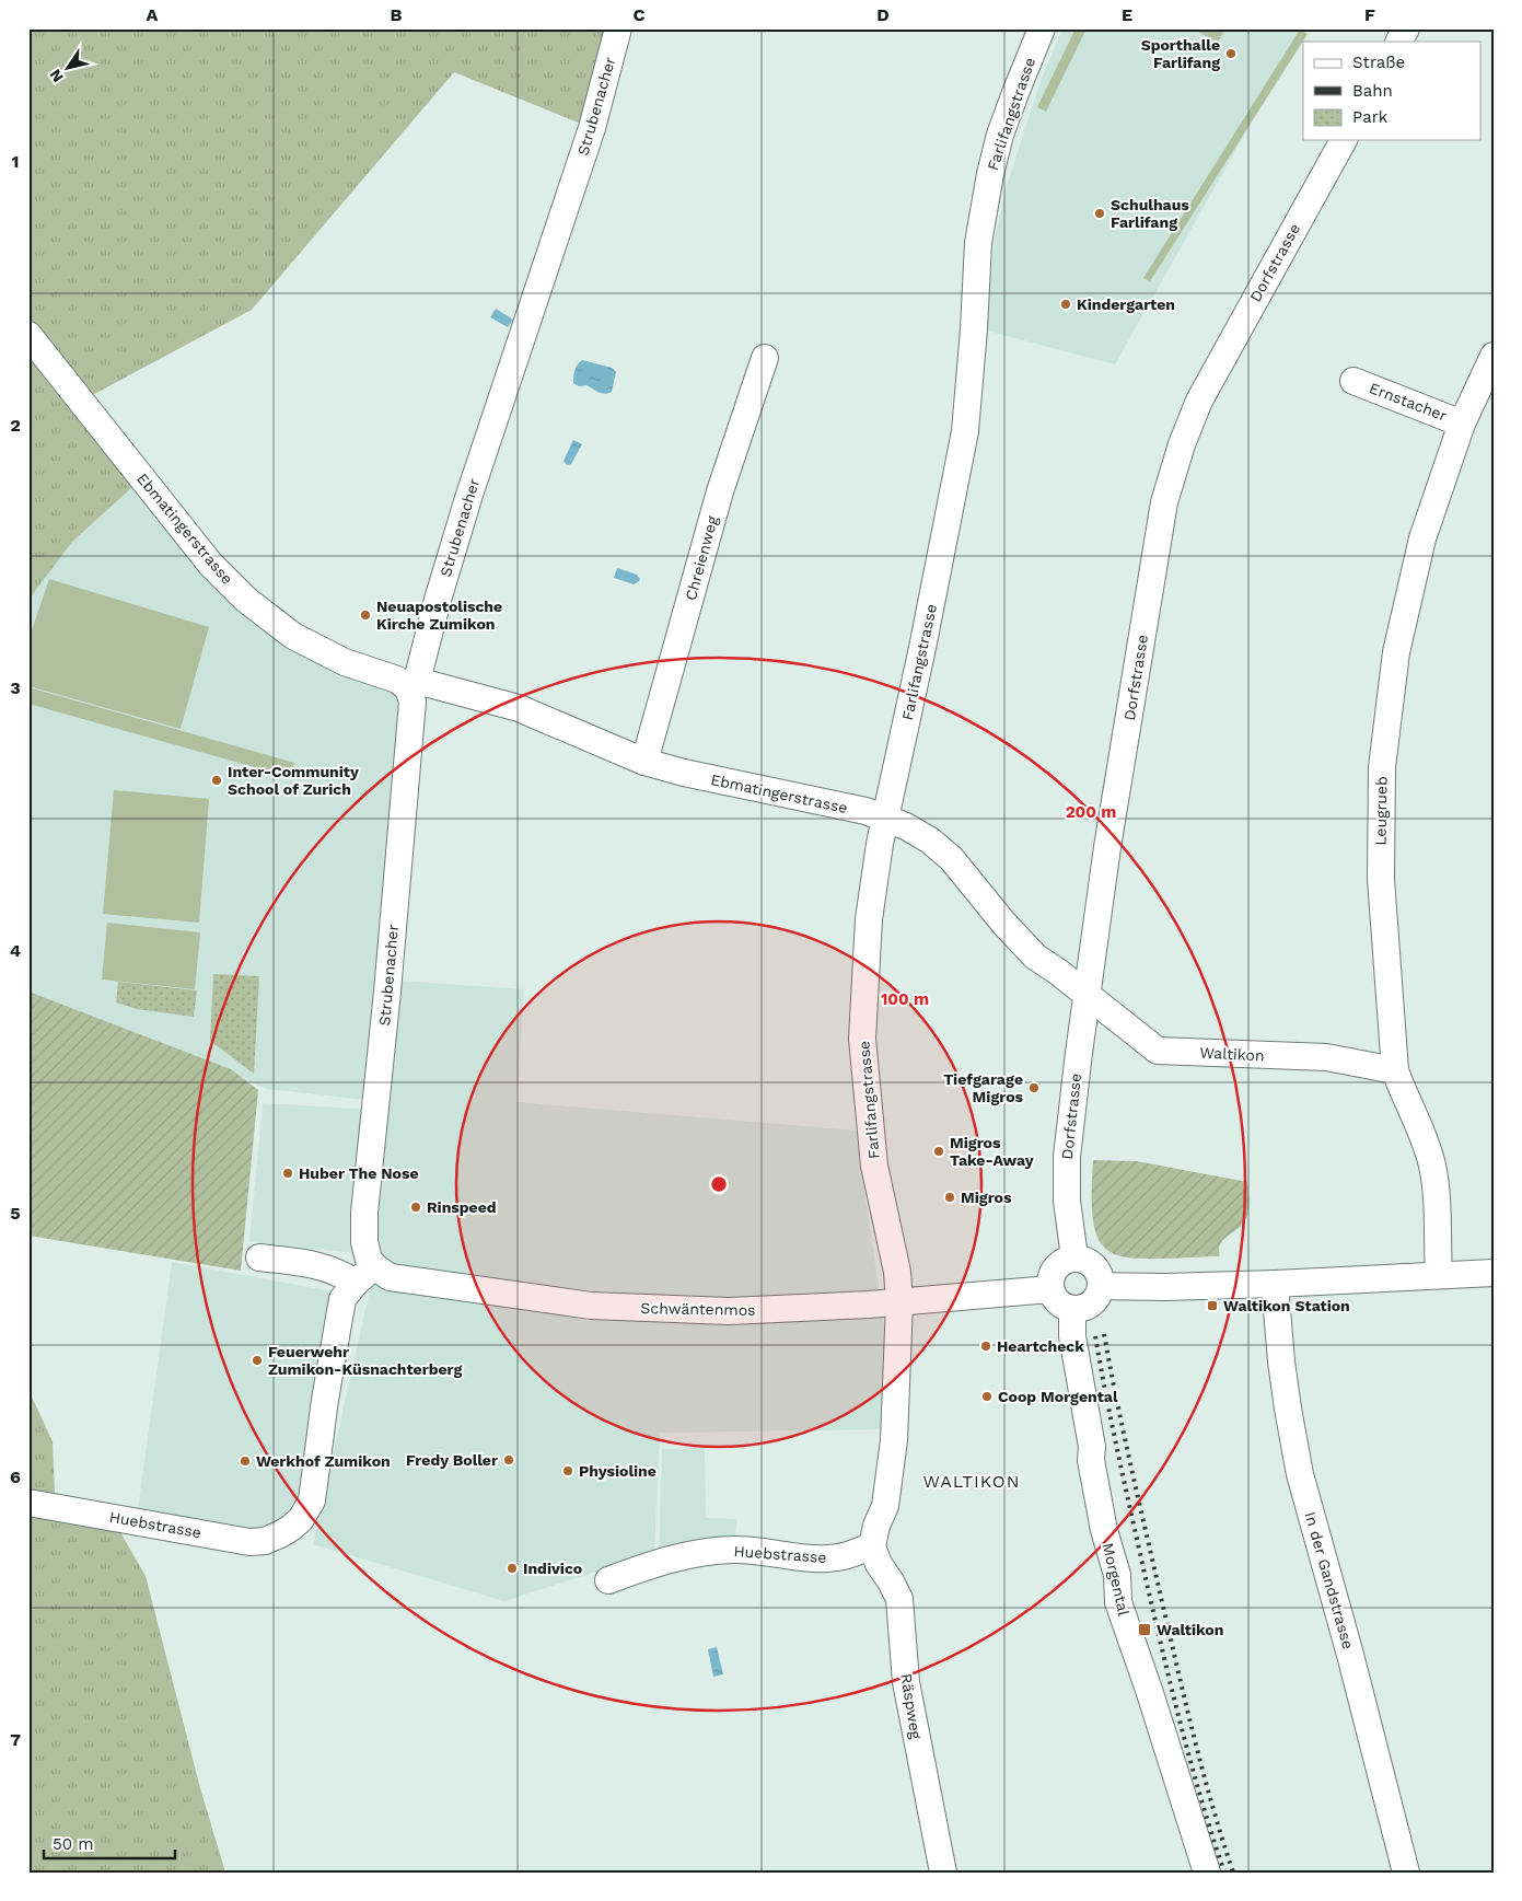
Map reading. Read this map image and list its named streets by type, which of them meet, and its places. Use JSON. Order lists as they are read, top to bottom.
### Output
{
  "streets": {
    "street": [
      "Strubenacher",
      "Farlifangstrasse",
      "Dorfstrasse",
      "Ernstacher",
      "Ebmatingerstrasse",
      "Chreienweg",
      "Leugrueb",
      "Waltikon",
      "Schwäntenmos",
      "Huebstrasse",
      "Morgental",
      "In der Gandstrasse",
      "Räspweg"
    ]
  },
  "crossings": [
    ["Strubenacher", "Ebmatingerstrasse"],
    ["Strubenacher", "Schwäntenmos"],
    ["Strubenacher", "Huebstrasse"],
    ["Farlifangstrasse", "Ebmatingerstrasse"],
    ["Farlifangstrasse", "Schwäntenmos"],
    ["Dorfstrasse", "Ebmatingerstrasse"],
    ["Dorfstrasse", "Waltikon"],
    ["Dorfstrasse", "Schwäntenmos"],
    ["Dorfstrasse", "Morgental"],
    ["Ernstacher", "Leugrueb"],
    ["Ebmatingerstrasse", "Chreienweg"],
    ["Ebmatingerstrasse", "Waltikon"],
    ["Leugrueb", "Waltikon"],
    ["Schwäntenmos", "Huebstrasse"],
    ["Schwäntenmos", "Morgental"],
    ["Huebstrasse", "Räspweg"]
  ],
  "districts": ["WALTIKON"],
  "places": {
    "other": [
      "Sporthalle Farlifang",
      "Schulhaus Farlifang",
      "Kindergarten",
      "Neuapostolische Kirche Zumikon",
      "Inter-Community School of Zurich",
      "Tiefgarage Migros",
      "Migros Take-Away",
      "Huber The Nose",
      "Migros",
      "Rinspeed",
      "Heartcheck",
      "Feuerwehr Zumikon-Küsnachterberg",
      "Coop Morgental",
      "Fredy Boller",
      "Werkhof Zumikon",
      "Physioline",
      "Indivico"
    ],
    "transit": ["Waltikon Station", "Waltikon"]
  },
  "legend": ["Straße", "Bahn", "Park"],
  "scale_bar": "50 m",
  "north": "bottom left",
  "grid": {
    "columns": [
      "A",
      "B",
      "C",
      "D",
      "E",
      "F"
    ],
    "rows": [
      "1",
      "2",
      "3",
      "4",
      "5",
      "6",
      "7"
    ]
  },
  "rings": ["200 m", "100 m"]
}
